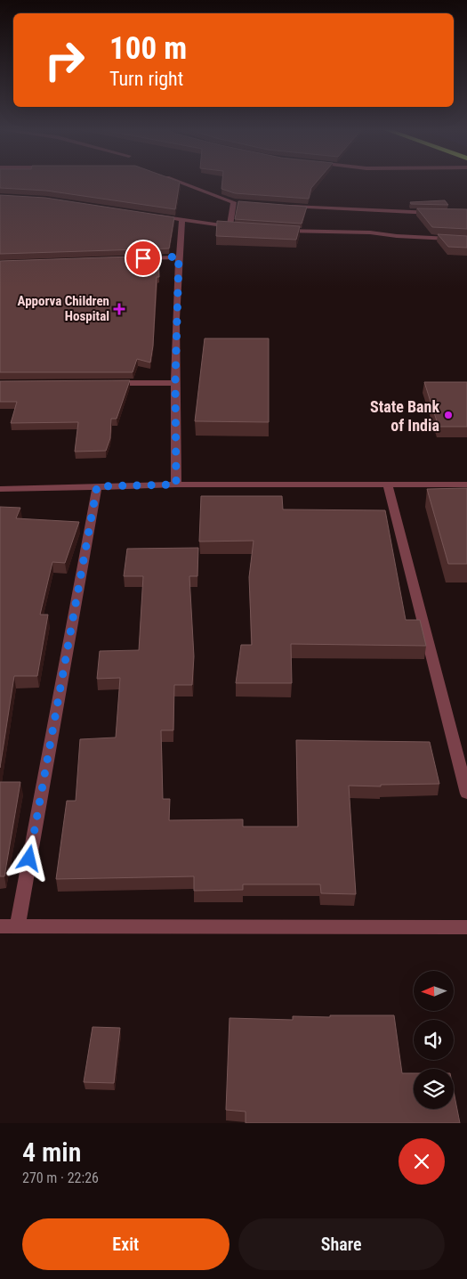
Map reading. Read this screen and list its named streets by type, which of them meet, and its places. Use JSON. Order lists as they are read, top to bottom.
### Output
{
  "places": {
    "health": ["Apporva Children Hospital"],
    "other": ["State Bank of India"]
  },
  "north": "left",
  "page": {
    "turn": ["100 m", "Turn right"],
    "heading": ["4 min", "270 m · 22:26"],
    "buttons": ["Exit", "Share"]
  }
}
